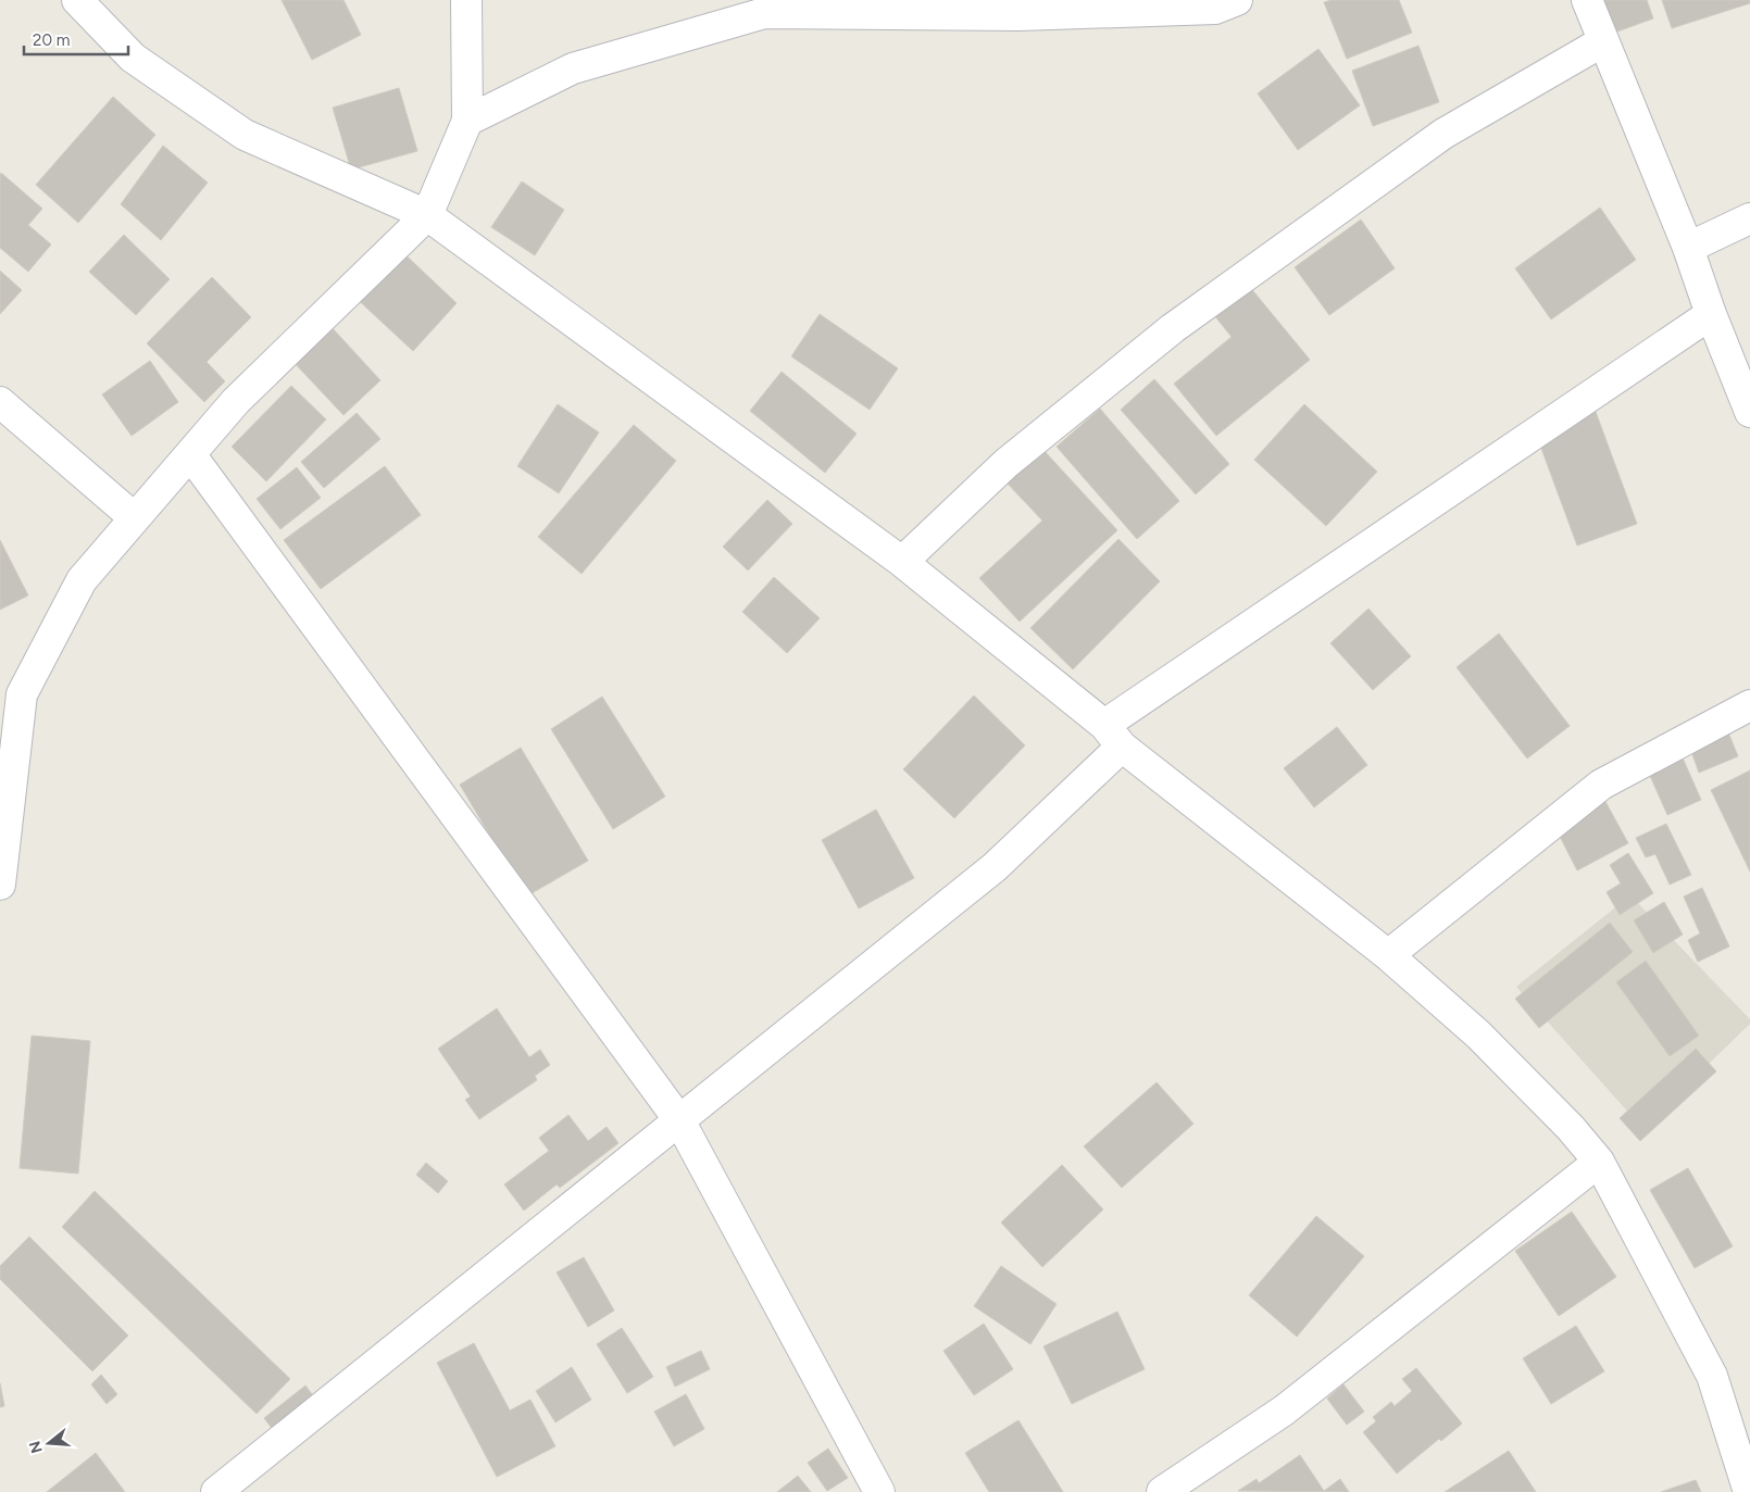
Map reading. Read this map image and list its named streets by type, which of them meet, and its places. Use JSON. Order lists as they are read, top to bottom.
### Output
{
  "scale_bar": "20 m",
  "north": "left"
}
